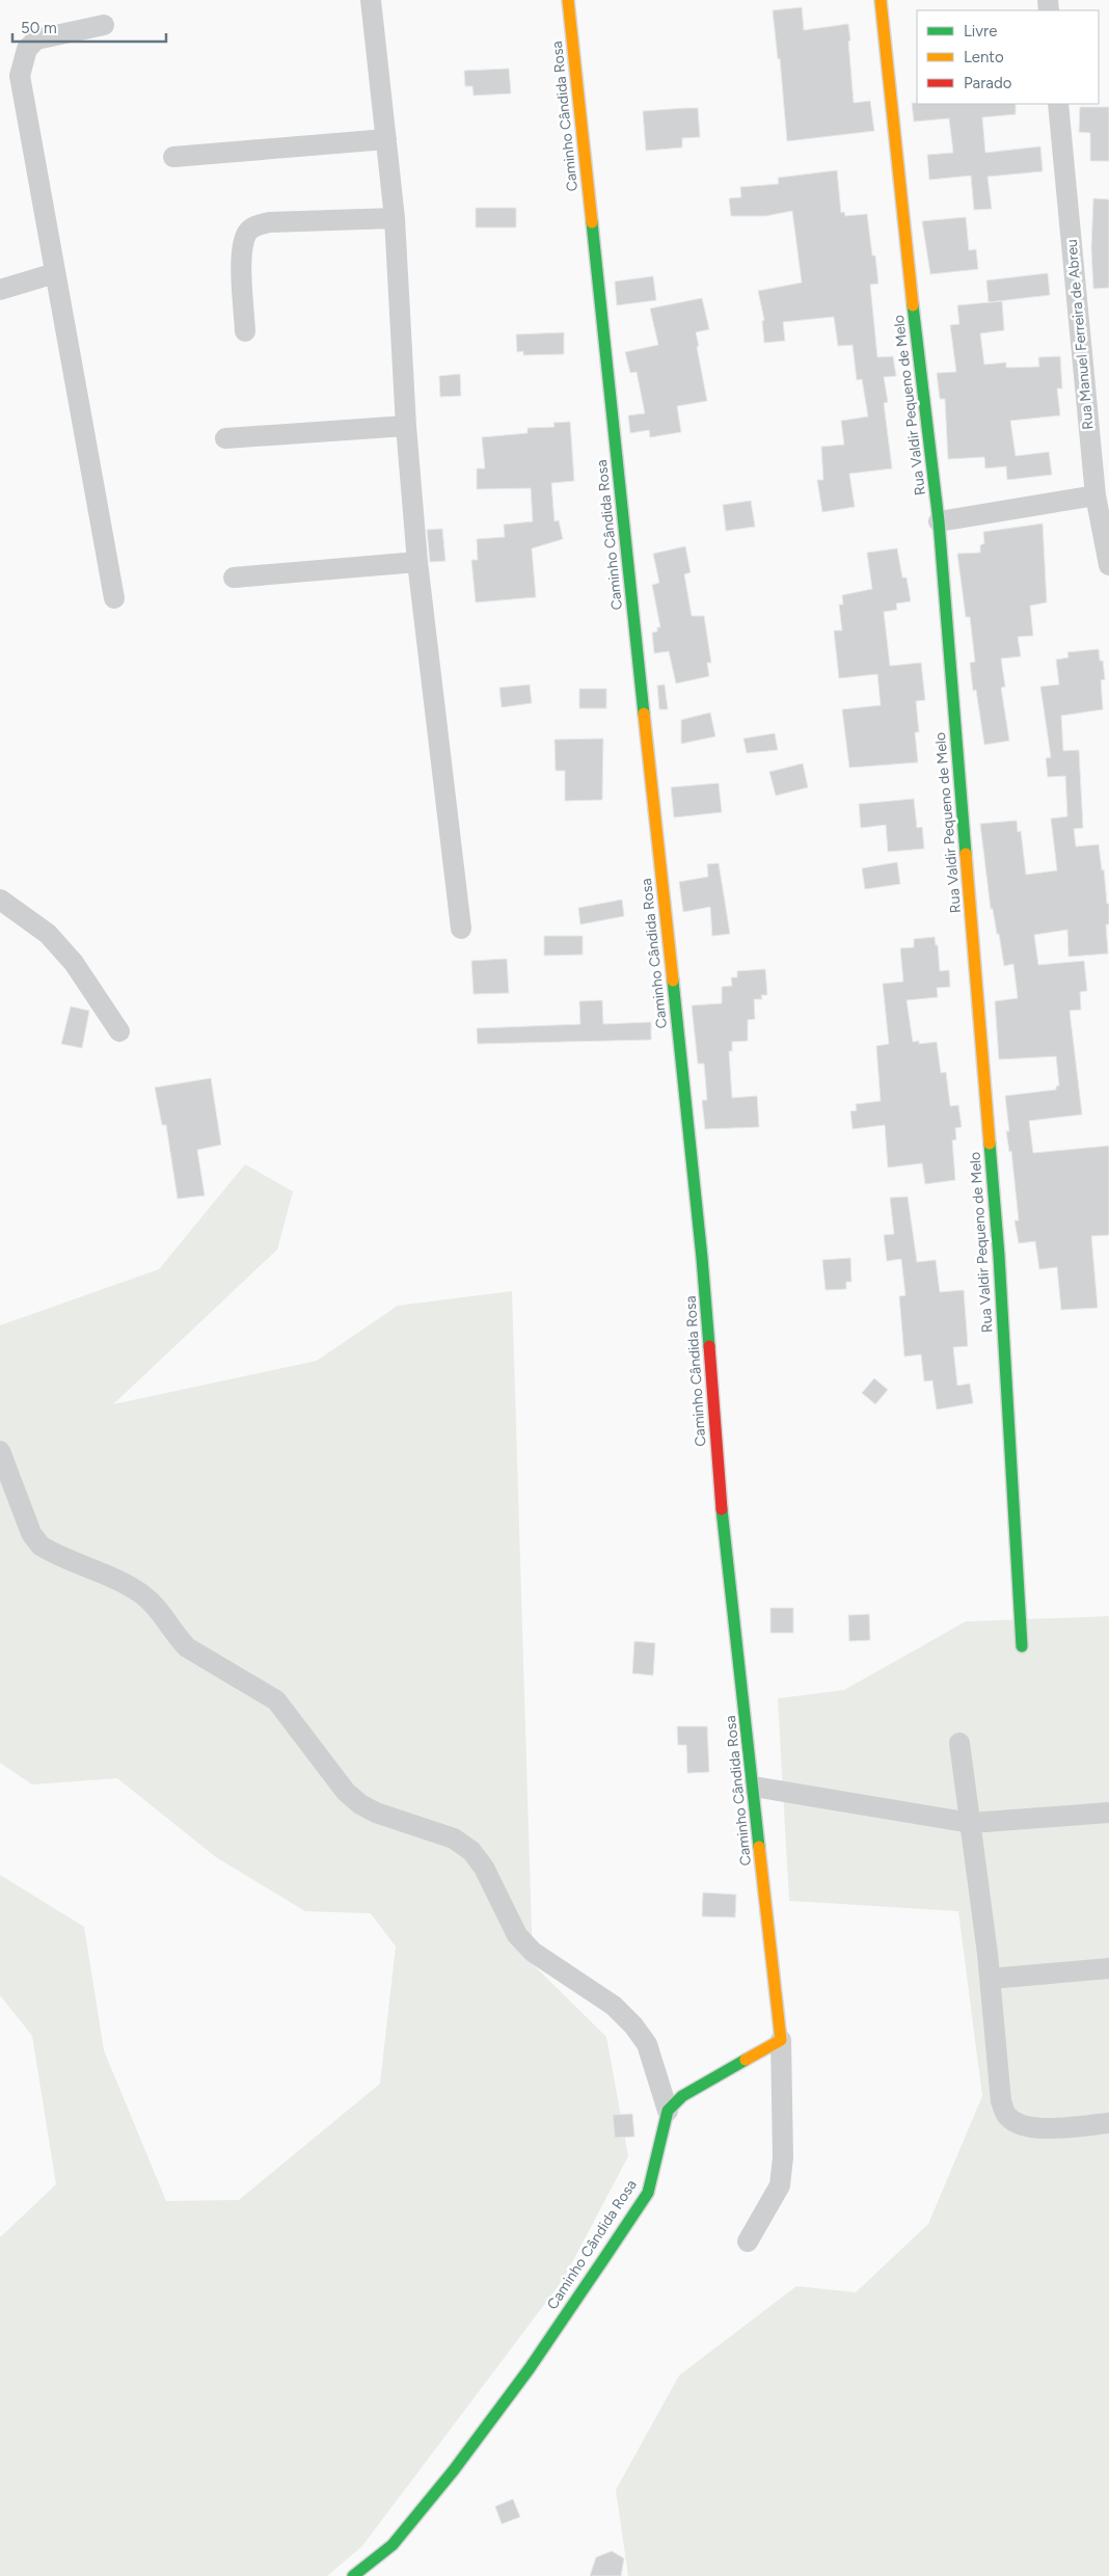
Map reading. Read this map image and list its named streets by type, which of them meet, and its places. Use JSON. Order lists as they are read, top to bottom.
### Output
{
  "streets": {
    "street": ["Caminho Cândida Rosa", "Rua Manuel Ferreira de Abreu", "Rua Valdir Pequeno de Melo"]
  },
  "legend": ["Livre", "Lento", "Parado"],
  "scale_bar": "50 m"
}
